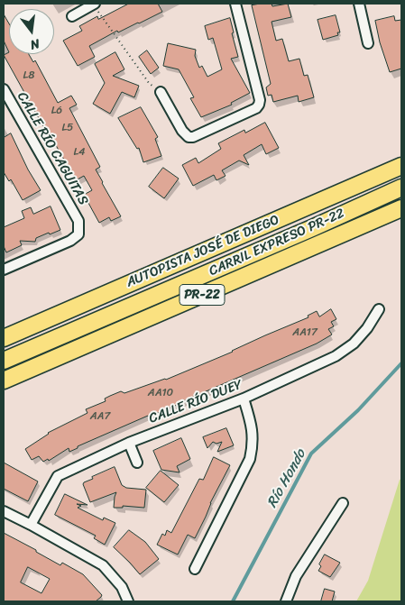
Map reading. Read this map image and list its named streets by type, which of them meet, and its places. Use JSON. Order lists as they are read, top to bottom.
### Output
{
  "streets": {
    "highway": ["CARRIL EXPRESO PR-22", "AUTOPISTA JOSÉ DE DIEGO", "PR-22"],
    "street": ["CALLE RÍO CAGUITAS", "CALLE RÍO DUEY"]
  },
  "water": ["Río Hondo"],
  "house_numbers": [
    "L8",
    "L6",
    "L5",
    "L4",
    "AA17",
    "AA10",
    "AA7"
  ],
  "north": "bottom"
}
